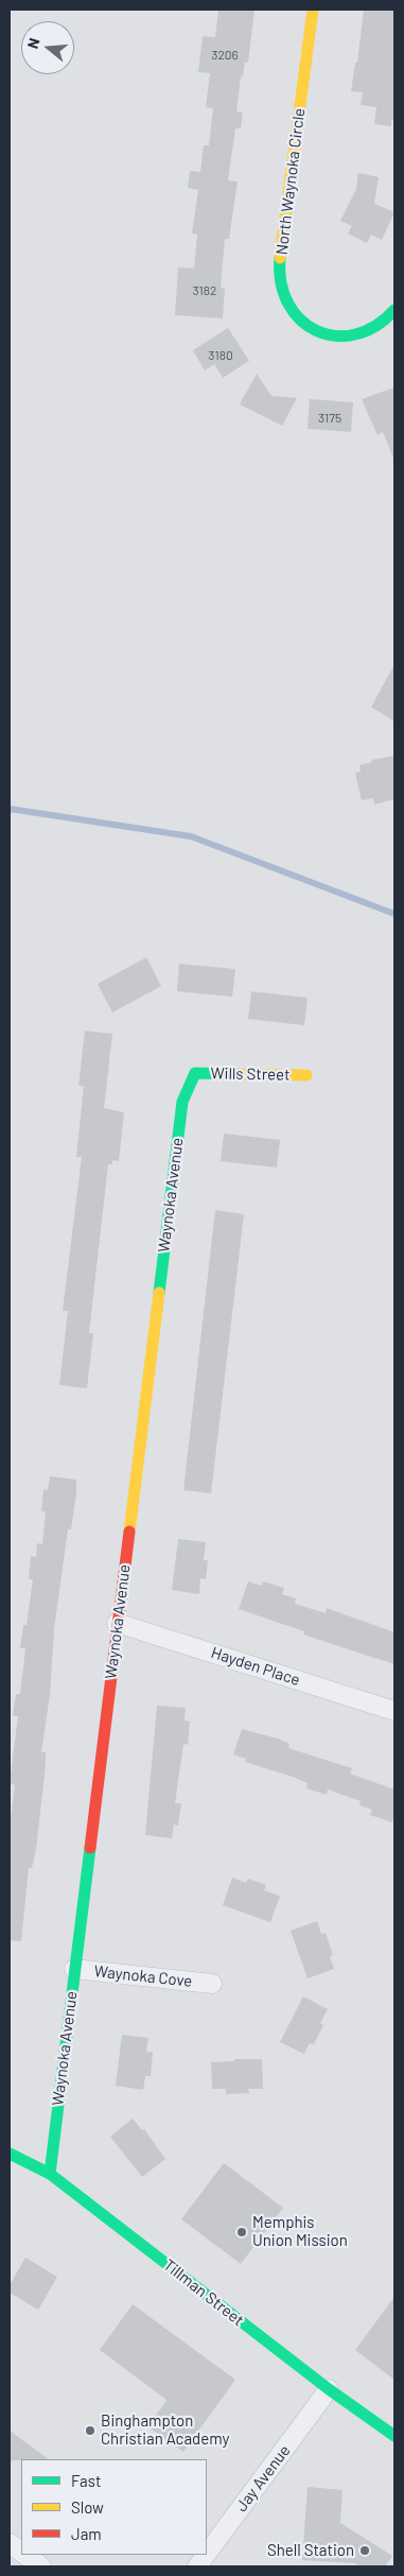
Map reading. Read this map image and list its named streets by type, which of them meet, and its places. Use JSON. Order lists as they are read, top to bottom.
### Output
{
  "streets": {
    "street": [
      "North Waynoka Circle",
      "Wills Street",
      "Waynoka Avenue",
      "Hayden Place",
      "Waynoka Cove",
      "Tillman Street",
      "Jay Avenue"
    ]
  },
  "crossings": [
    ["Wills Street", "Waynoka Avenue"],
    ["Waynoka Avenue", "Hayden Place"],
    ["Waynoka Avenue", "Waynoka Cove"],
    ["Waynoka Avenue", "Tillman Street"],
    ["Tillman Street", "Jay Avenue"]
  ],
  "places": ["Memphis Union Mission", "Binghampton Christian Academy", "Shell Station"],
  "house_numbers": [
    "3206",
    "3182",
    "3180",
    "3175"
  ],
  "legend": ["Fast", "Slow", "Jam"],
  "north": "left"
}
